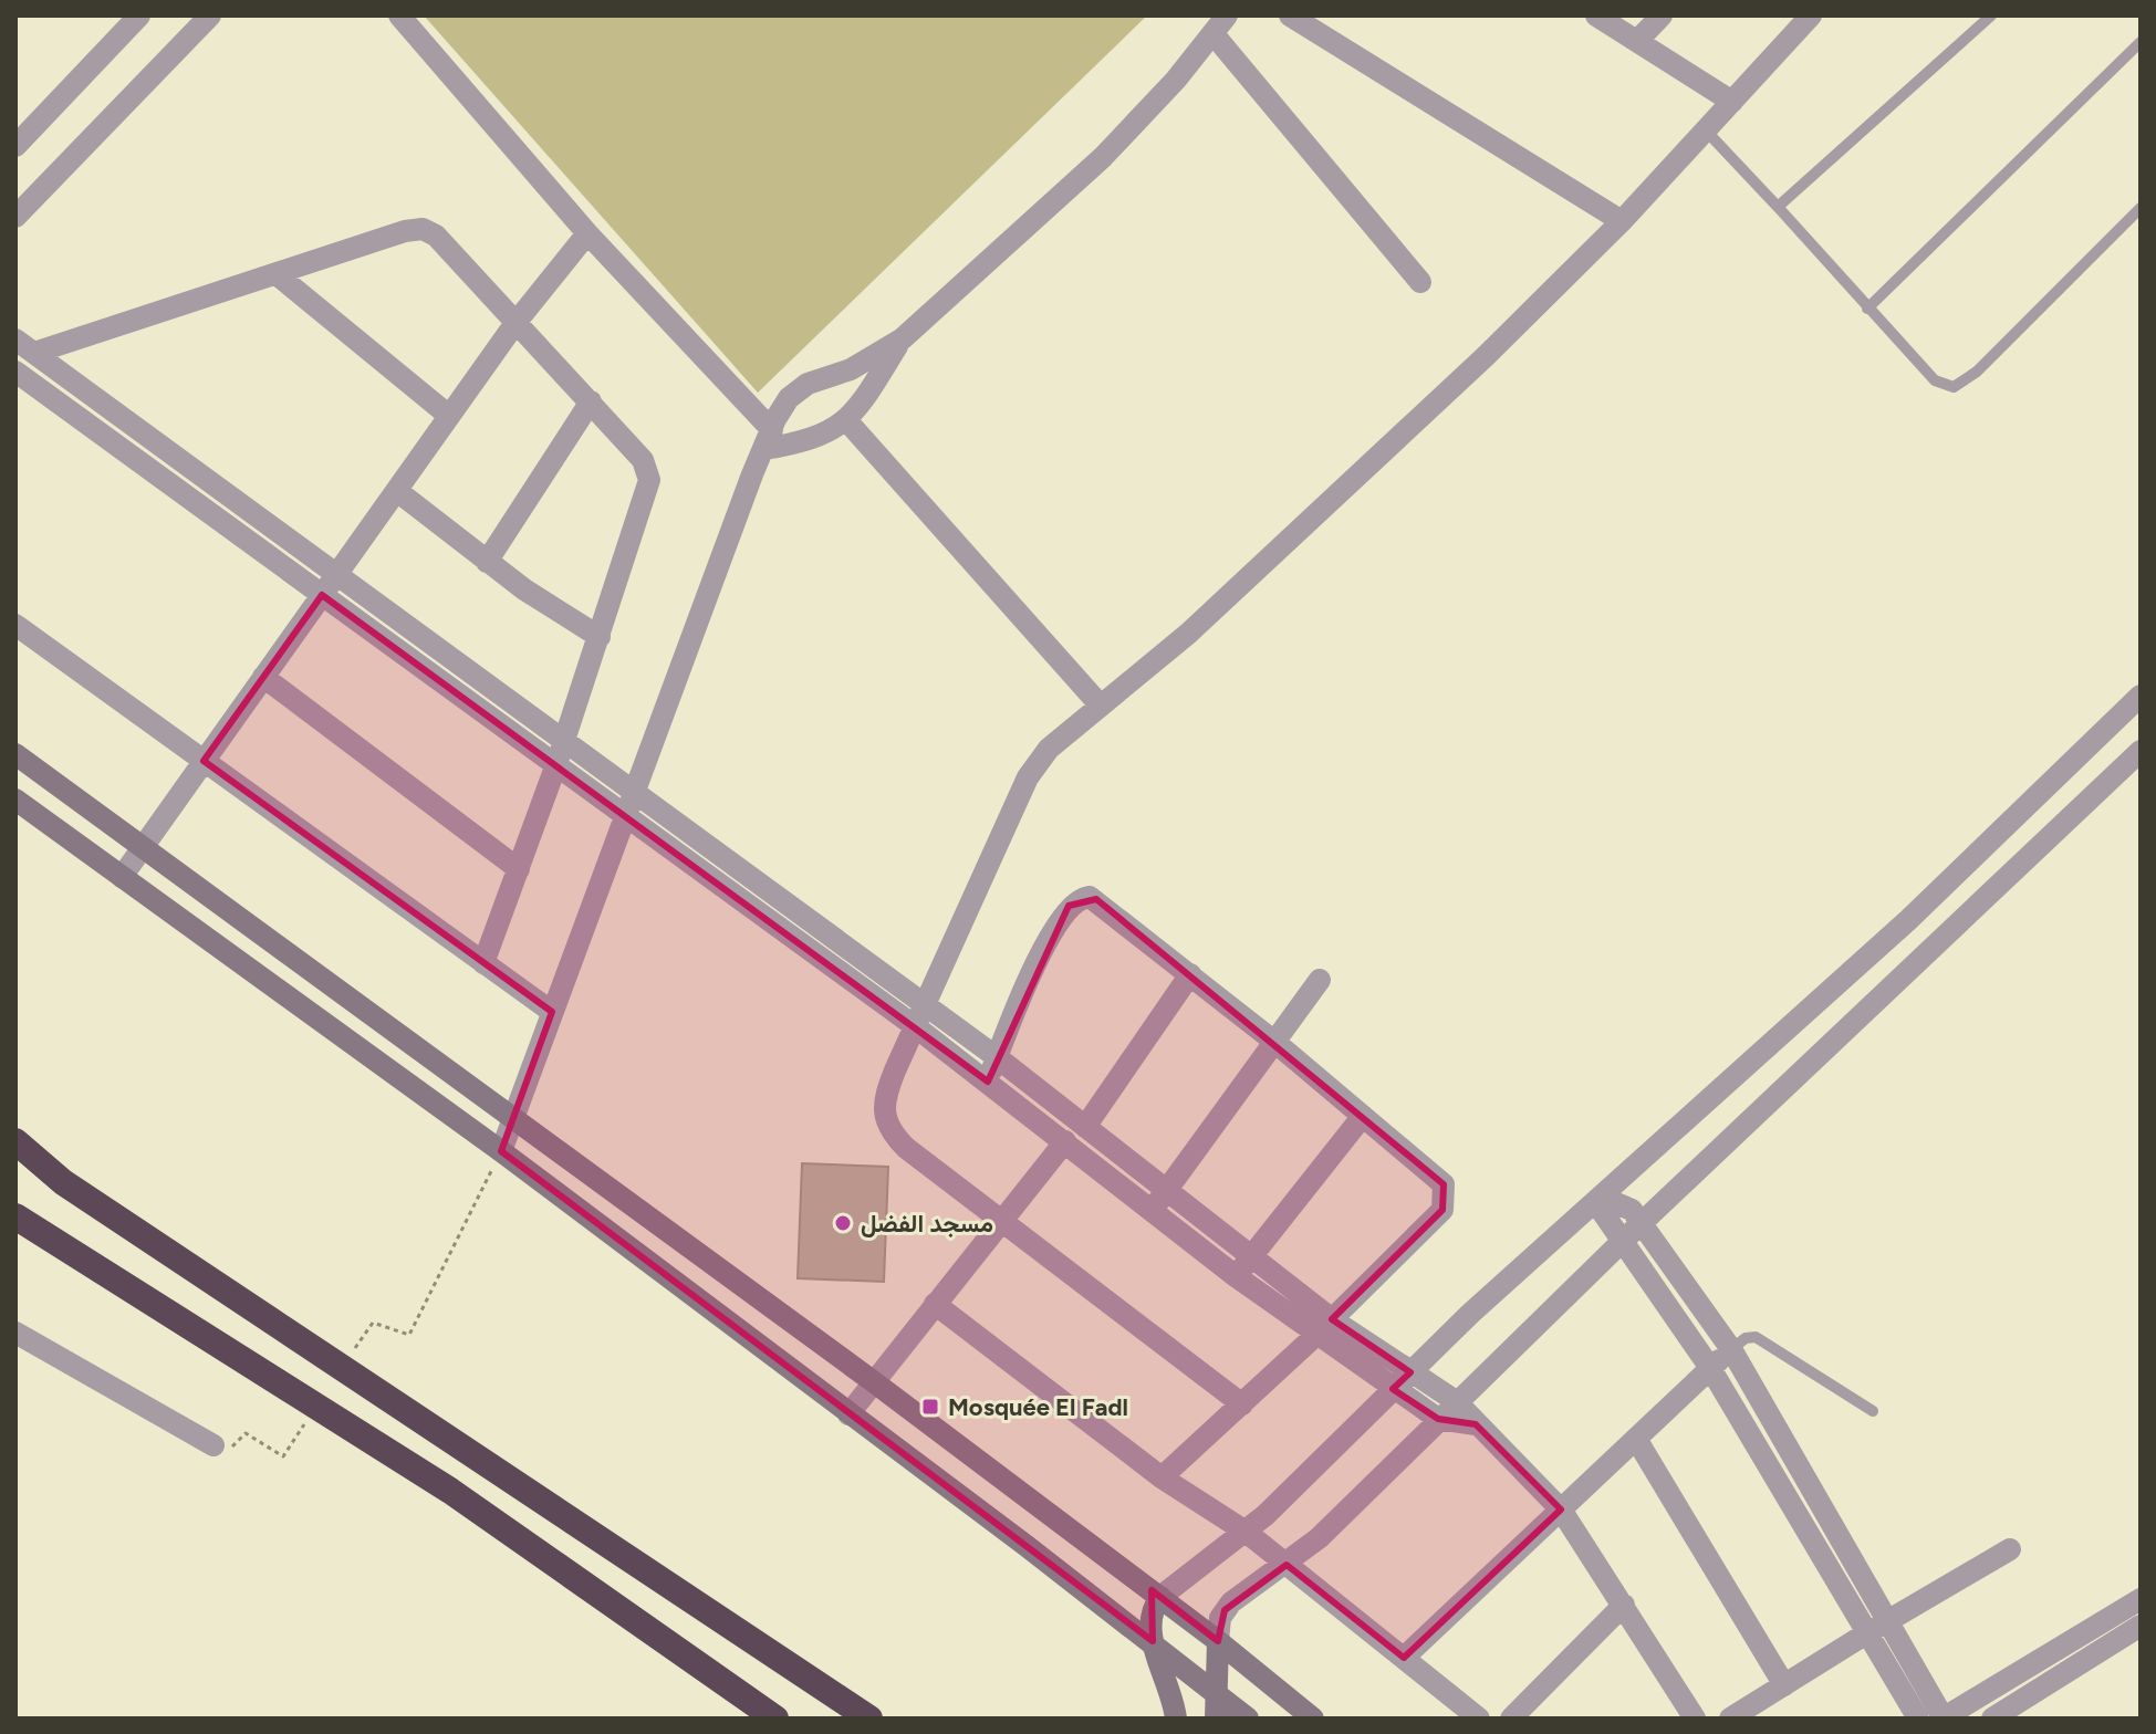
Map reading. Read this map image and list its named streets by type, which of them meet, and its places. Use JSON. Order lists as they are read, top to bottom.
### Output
{
  "places": {
    "other": ["مسجد الفضل"],
    "transit": ["Mosquée El Fadl"]
  }
}
